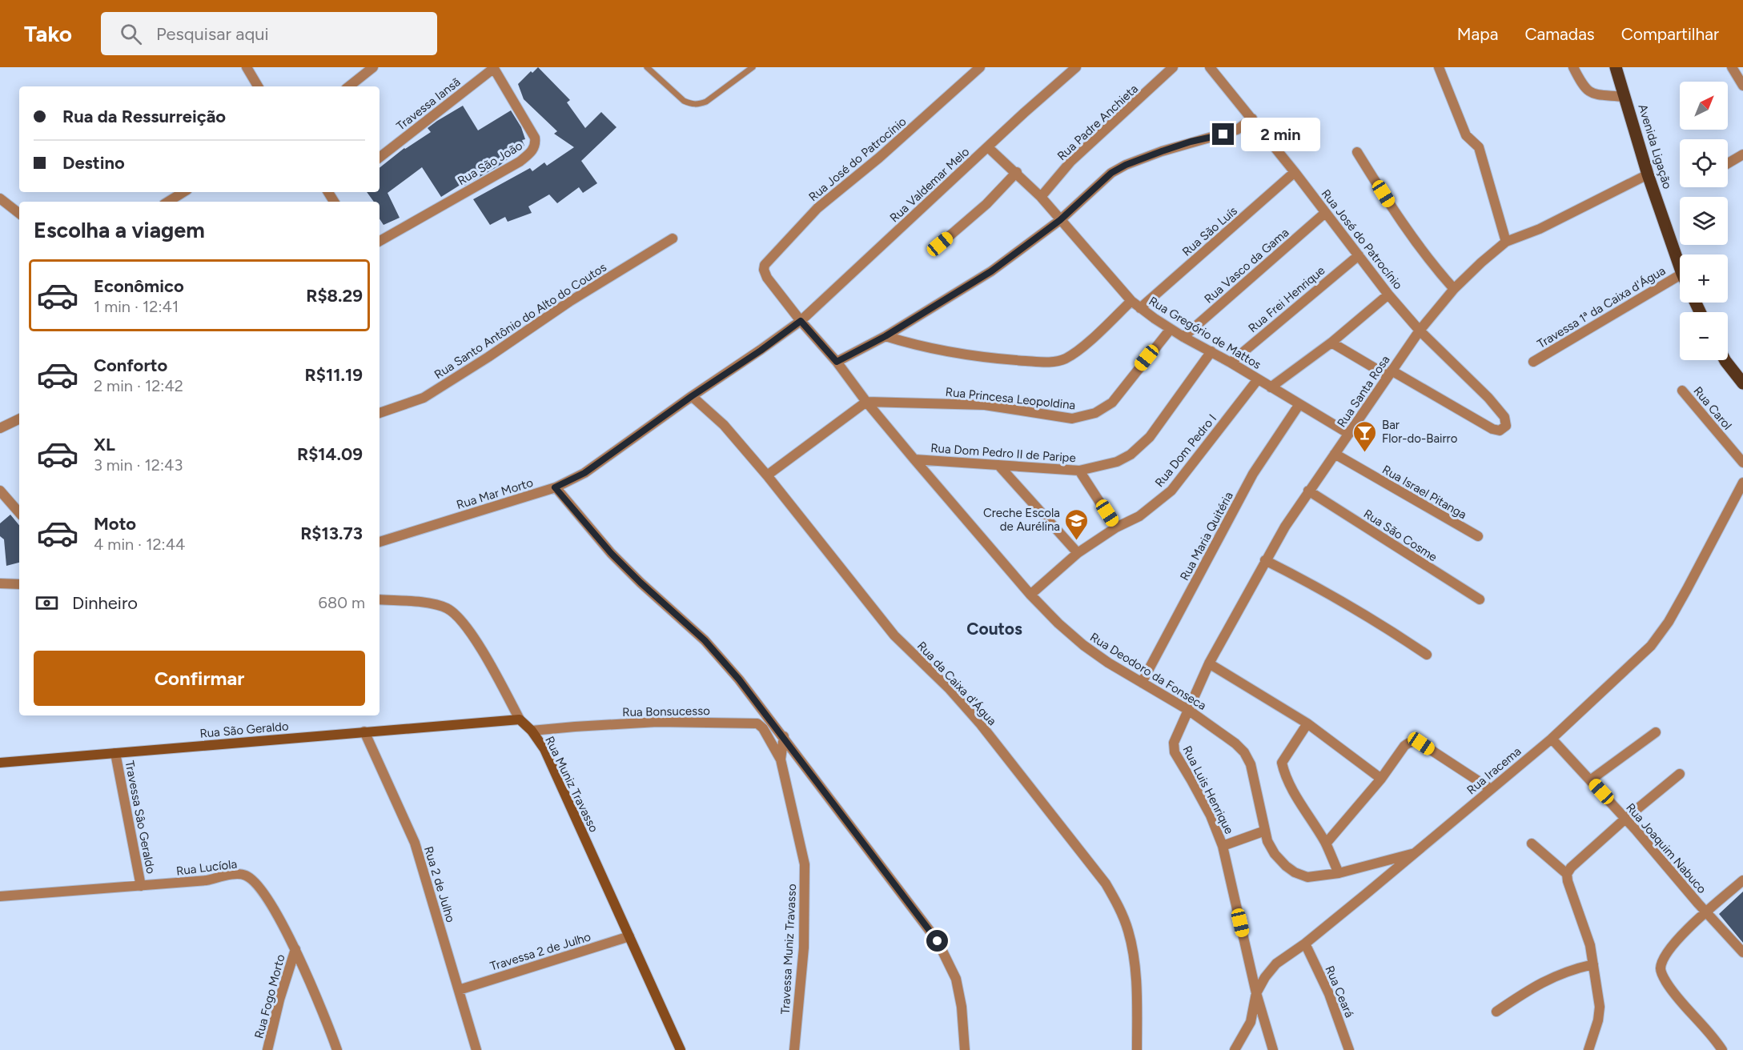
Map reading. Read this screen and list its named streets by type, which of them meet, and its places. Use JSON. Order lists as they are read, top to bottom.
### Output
{
  "streets": {
    "main road": ["Avenida Ligação"],
    "street": [
      "Travessa Iansã",
      "Rua Padre Anchieta",
      "Rua José do Patrocínio",
      "Rua São João",
      "Rua Valdemar Melo",
      "Rua São Luís",
      "Rua Vasco da Gama",
      "Rua Frei Henrique",
      "Travessa 1ª da Caixa d'Água",
      "Rua Santo Antônio do Alto do Coutos",
      "Rua Gregório de Mattos",
      "Rua Santa Rosa",
      "Rua Princesa Leopoldina",
      "Rua Carol",
      "Rua Dom Pedro I",
      "Rua Dom Pedro II de Paripe",
      "Rua Israel Pitanga",
      "Rua Mar Morto",
      "Rua São Cosme",
      "Rua Maria Quitéria",
      "Rua Deodoro da Fonseca",
      "Rua da Caixa d'Água",
      "Rua Bonsucesso",
      "Rua São Geraldo",
      "Rua Iracema",
      "Rua Muniz Travasso",
      "Rua Luis Henrique",
      "Travessa Sâo Geraldo",
      "Rua Joaquim Nabuco",
      "Rua Lucíola",
      "Rua 2 de Julho",
      "Travessa Muniz Travasso",
      "Travessa 2 de Julho",
      "Rua Ceará",
      "Rua Fogo Morto"
    ]
  },
  "crossings": [
    ["Travessa Iansã", "Rua São João"],
    ["Rua Padre Anchieta", "Rua Gregório de Mattos"],
    ["Avenida Ligação", "Rua Santa Rosa"],
    ["Rua José do Patrocínio", "Rua São Luís"],
    ["Rua José do Patrocínio", "Rua Vasco da Gama"],
    ["Rua José do Patrocínio", "Rua Frei Henrique"],
    ["Rua José do Patrocínio", "Rua Santa Rosa"],
    ["Rua José do Patrocínio", "Rua Deodoro da Fonseca"],
    ["Rua Valdemar Melo", "Rua Gregório de Mattos"],
    ["Rua Valdemar Melo", "Rua Mar Morto"],
    ["Rua Valdemar Melo", "Rua Deodoro da Fonseca"],
    ["Rua São Luís", "Rua Gregório de Mattos"],
    ["Rua Vasco da Gama", "Rua Gregório de Mattos"],
    ["Rua Frei Henrique", "Rua Gregório de Mattos"],
    ["Rua Gregório de Mattos", "Rua Santa Rosa"],
    ["Rua Gregório de Mattos", "Rua Princesa Leopoldina"],
    ["Rua Gregório de Mattos", "Rua Dom Pedro I"],
    ["Rua Gregório de Mattos", "Rua Dom Pedro II de Paripe"],
    ["Rua Gregório de Mattos", "Rua Maria Quitéria"],
    ["Rua Santa Rosa", "Rua Israel Pitanga"],
    ["Rua Santa Rosa", "Rua São Cosme"],
    ["Rua Santa Rosa", "Rua Deodoro da Fonseca"],
    ["Rua Santa Rosa", "Rua Luis Henrique"],
    ["Rua Princesa Leopoldina", "Rua Deodoro da Fonseca"],
    ["Rua Dom Pedro I", "Rua Deodoro da Fonseca"],
    ["Rua Dom Pedro II de Paripe", "Rua Deodoro da Fonseca"],
    ["Rua Mar Morto", "Rua Deodoro da Fonseca"],
    ["Rua Mar Morto", "Rua da Caixa d'Água"],
    ["Rua Maria Quitéria", "Rua Deodoro da Fonseca"],
    ["Rua Deodoro da Fonseca", "Rua Iracema"],
    ["Rua Deodoro da Fonseca", "Rua Luis Henrique"],
    ["Rua Bonsucesso", "Rua Muniz Travasso"],
    ["Rua Bonsucesso", "Travessa Muniz Travasso"],
    ["Rua São Geraldo", "Rua Muniz Travasso"],
    ["Rua São Geraldo", "Travessa Sâo Geraldo"],
    ["Rua São Geraldo", "Rua 2 de Julho"],
    ["Rua Iracema", "Rua Luis Henrique"],
    ["Rua Iracema", "Rua Joaquim Nabuco"],
    ["Rua Iracema", "Rua Ceará"],
    ["Rua Muniz Travasso", "Travessa 2 de Julho"],
    ["Travessa Sâo Geraldo", "Rua Lucíola"],
    ["Rua Lucíola", "Rua Fogo Morto"],
    ["Rua 2 de Julho", "Travessa 2 de Julho"]
  ],
  "districts": ["Coutos"],
  "places": {
    "bar": ["Bar Flor-do-Bairro"],
    "school or university": ["Creche Escola de Aurélina"]
  },
  "north": "top right",
  "page": {
    "header": "Tako",
    "search": "Pesquisar aqui",
    "nav": ["Mapa", "Camadas", "Compartilhar"],
    "map_buttons": ["+", "−"],
    "banner": ["Rua da Ressurreição", "Destino"],
    "bubble": "2 min",
    "heading": "Escolha a viagem",
    "list": [
      {
        "name": "Econômico",
        "note": "1 min · 12:41",
        "value": "R$8.29"
      },
      {
        "name": "Conforto",
        "note": "2 min · 12:42",
        "value": "R$11.19"
      },
      {
        "name": "XL",
        "note": "3 min · 12:43",
        "value": "R$14.09"
      },
      {
        "name": "Moto",
        "note": "4 min · 12:44",
        "value": "R$13.73"
      }
    ],
    "pay": ["Dinheiro", "680 m"],
    "buttons": "Confirmar"
  }
}
